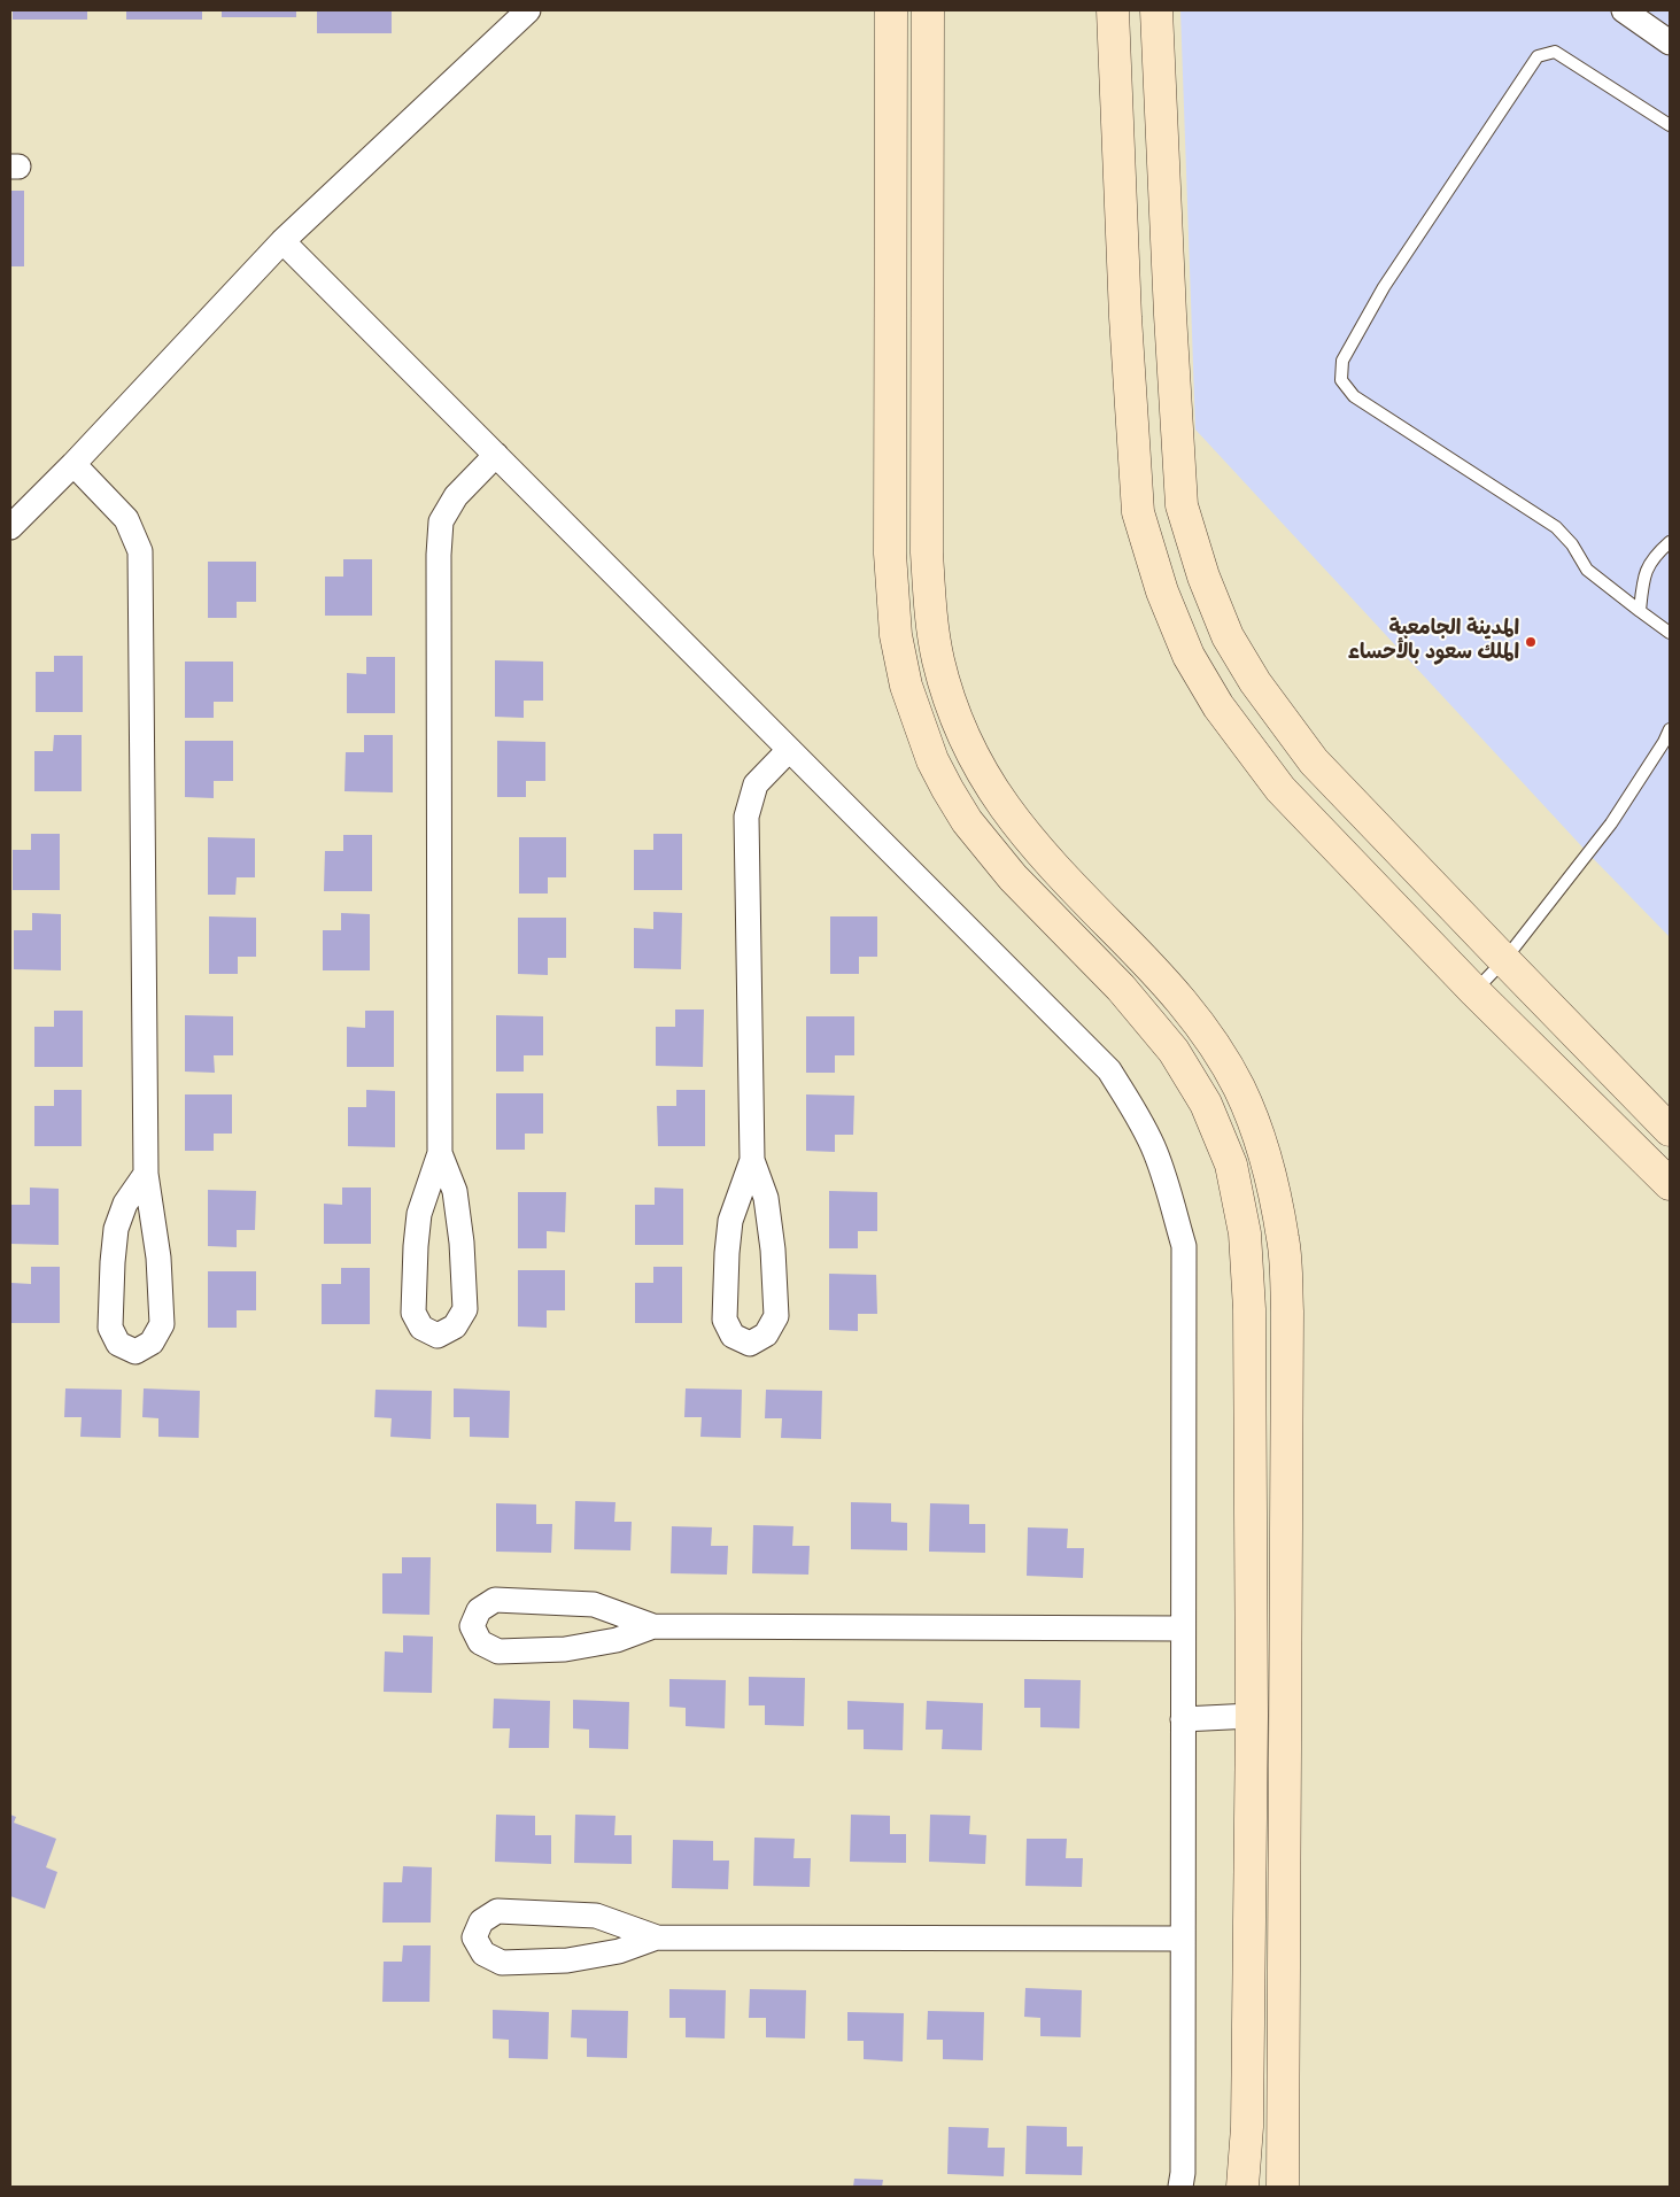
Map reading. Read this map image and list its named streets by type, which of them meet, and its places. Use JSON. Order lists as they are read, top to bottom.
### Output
{
  "places": ["المدينة الجامعية الملك سعود بالأحساء"]
}
